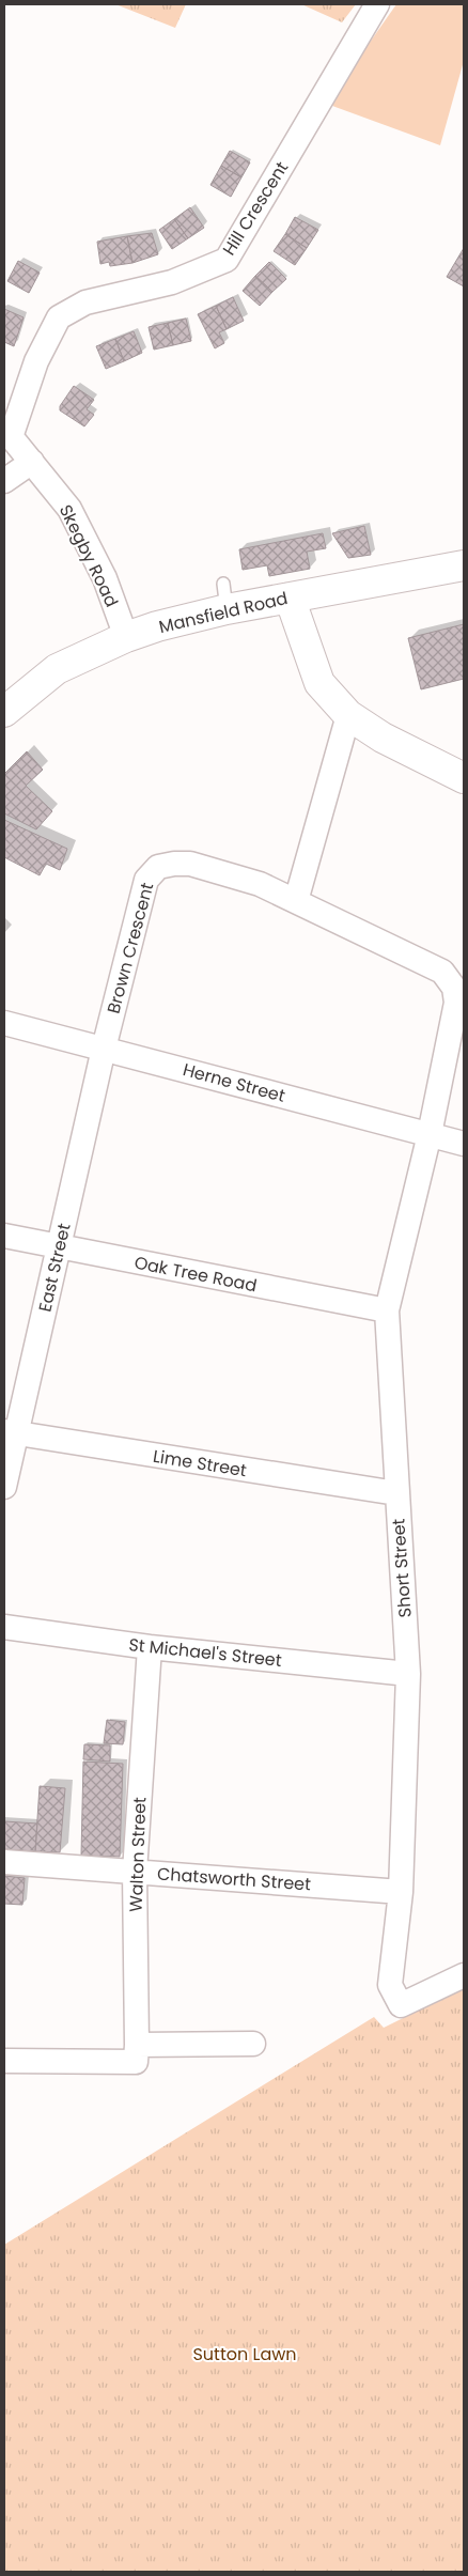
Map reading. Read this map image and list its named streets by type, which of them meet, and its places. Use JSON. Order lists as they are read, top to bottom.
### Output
{
  "streets": {
    "main road": ["Mansfield Road"],
    "street": [
      "Hill Crescent",
      "Skegby Road",
      "Brown Crescent",
      "Herne Street",
      "East Street",
      "Oak Tree Road",
      "Lime Street",
      "Short Street",
      "St Michael's Street",
      "Walton Street",
      "Chatsworth Street"
    ]
  },
  "crossings": [
    ["Hill Crescent", "Skegby Road"],
    ["Skegby Road", "Mansfield Road"],
    ["Brown Crescent", "Herne Street"],
    ["Brown Crescent", "East Street"],
    ["Brown Crescent", "Short Street"],
    ["Herne Street", "East Street"],
    ["Herne Street", "Short Street"],
    ["East Street", "Oak Tree Road"],
    ["East Street", "Lime Street"],
    ["Oak Tree Road", "Short Street"],
    ["Lime Street", "Short Street"],
    ["Short Street", "St Michael's Street"],
    ["Short Street", "Chatsworth Street"],
    ["St Michael's Street", "Walton Street"],
    ["Walton Street", "Chatsworth Street"]
  ],
  "parks": ["Sutton Lawn"]
}
